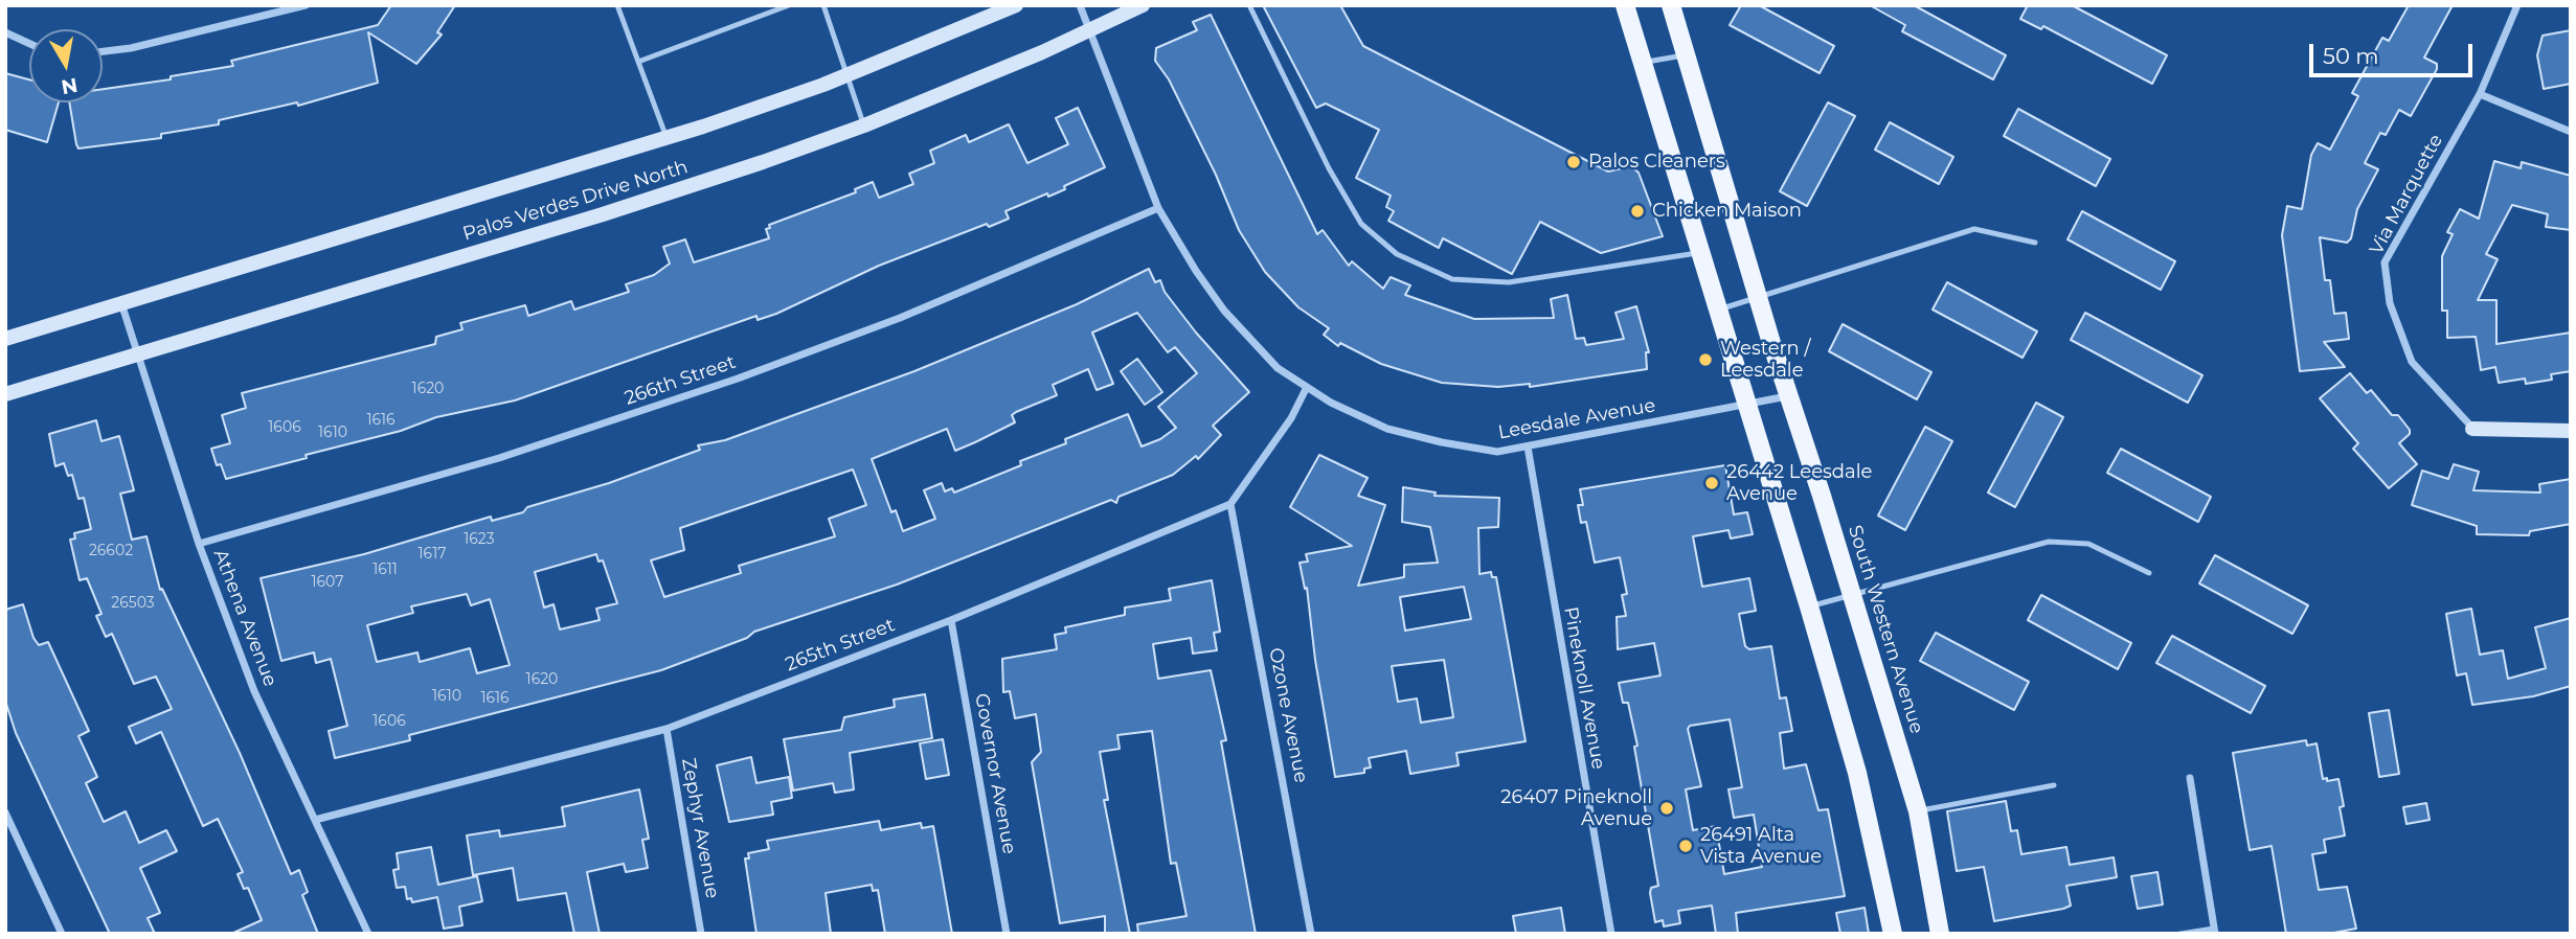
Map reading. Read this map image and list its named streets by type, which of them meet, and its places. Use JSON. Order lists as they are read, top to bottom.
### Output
{
  "streets": {
    "main road": ["Palos Verdes Drive North", "South Western Avenue"],
    "street": [
      "Via Marquette",
      "266th Street",
      "Leesdale Avenue",
      "Athena Avenue",
      "265th Street",
      "Pineknoll Avenue",
      "Ozone Avenue",
      "Governor Avenue",
      "Zephyr Avenue"
    ]
  },
  "crossings": [
    ["Palos Verdes Drive North", "Leesdale Avenue"],
    ["Palos Verdes Drive North", "Athena Avenue"],
    ["266th Street", "Leesdale Avenue"],
    ["266th Street", "Athena Avenue"],
    ["Leesdale Avenue", "South Western Avenue"],
    ["Leesdale Avenue", "Pineknoll Avenue"],
    ["Athena Avenue", "265th Street"],
    ["265th Street", "Ozone Avenue"],
    ["265th Street", "Governor Avenue"],
    ["265th Street", "Zephyr Avenue"]
  ],
  "places": [
    "Palos Cleaners",
    "Chicken Maison",
    "Western / Leesdale",
    "26442 Leesdale Avenue",
    "26407 Pineknoll Avenue",
    "26491 Alta Vista Avenue"
  ],
  "house_numbers": [
    "1620",
    "1616",
    "1606",
    "1610",
    "1623",
    "26602",
    "1617",
    "1611",
    "1607",
    "26503",
    "1620",
    "1610",
    "1616",
    "1606"
  ],
  "scale_bar": "50 m",
  "north": "bottom"
}
